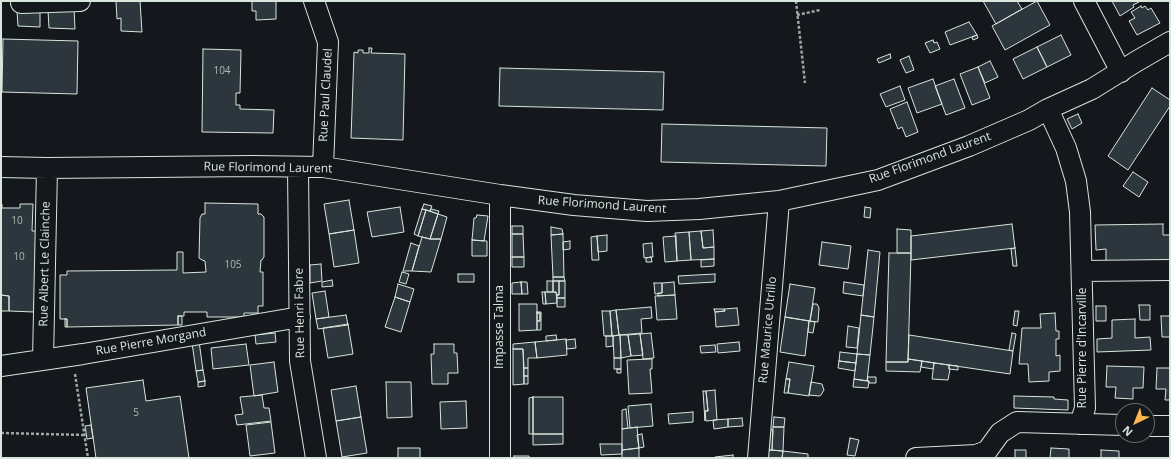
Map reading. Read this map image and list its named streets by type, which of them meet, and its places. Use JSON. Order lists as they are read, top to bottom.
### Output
{
  "streets": {
    "street": [
      "Rue Paul Claudel",
      "Rue Florimond Laurent",
      "Rue Albert Le Clainche",
      "Rue Henri Fabre",
      "Impasse Talma",
      "Rue Maurice Utrillo",
      "Rue Pierre Morgand",
      "Rue Pierre d'Incarville"
    ]
  },
  "crossings": [
    ["Rue Paul Claudel", "Rue Florimond Laurent"],
    ["Rue Florimond Laurent", "Rue Albert Le Clainche"],
    ["Rue Florimond Laurent", "Rue Henri Fabre"],
    ["Rue Florimond Laurent", "Impasse Talma"],
    ["Rue Florimond Laurent", "Rue Maurice Utrillo"],
    ["Rue Florimond Laurent", "Rue Pierre d'Incarville"],
    ["Rue Albert Le Clainche", "Rue Pierre Morgand"],
    ["Rue Henri Fabre", "Rue Pierre Morgand"]
  ],
  "house_numbers": [
    "104",
    "10",
    "10",
    "105",
    "5"
  ],
  "north": "bottom left"
}
